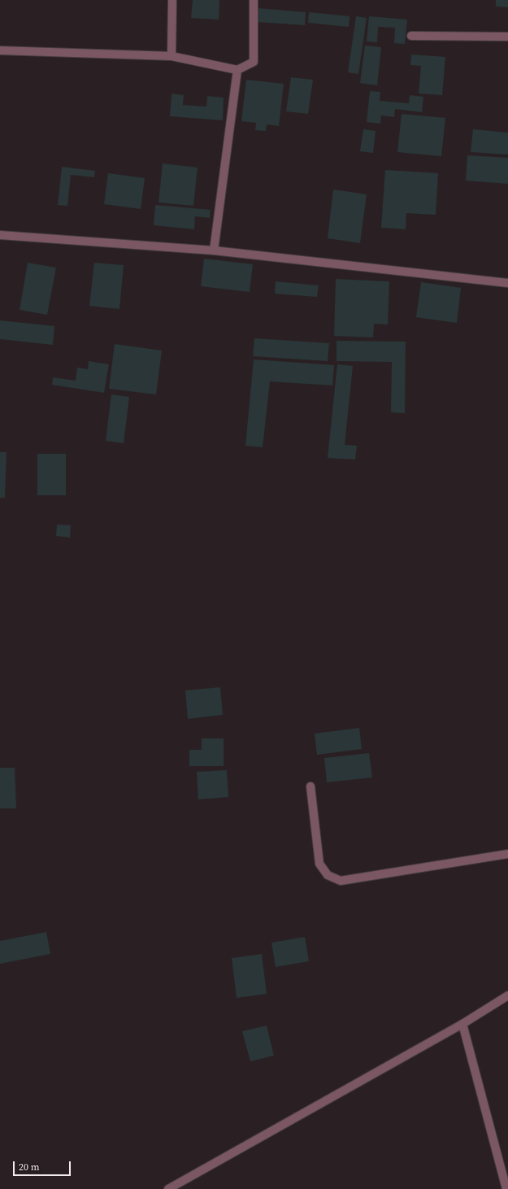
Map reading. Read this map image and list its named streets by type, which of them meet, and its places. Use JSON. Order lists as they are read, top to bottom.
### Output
{
  "scale_bar": "20 m"
}
